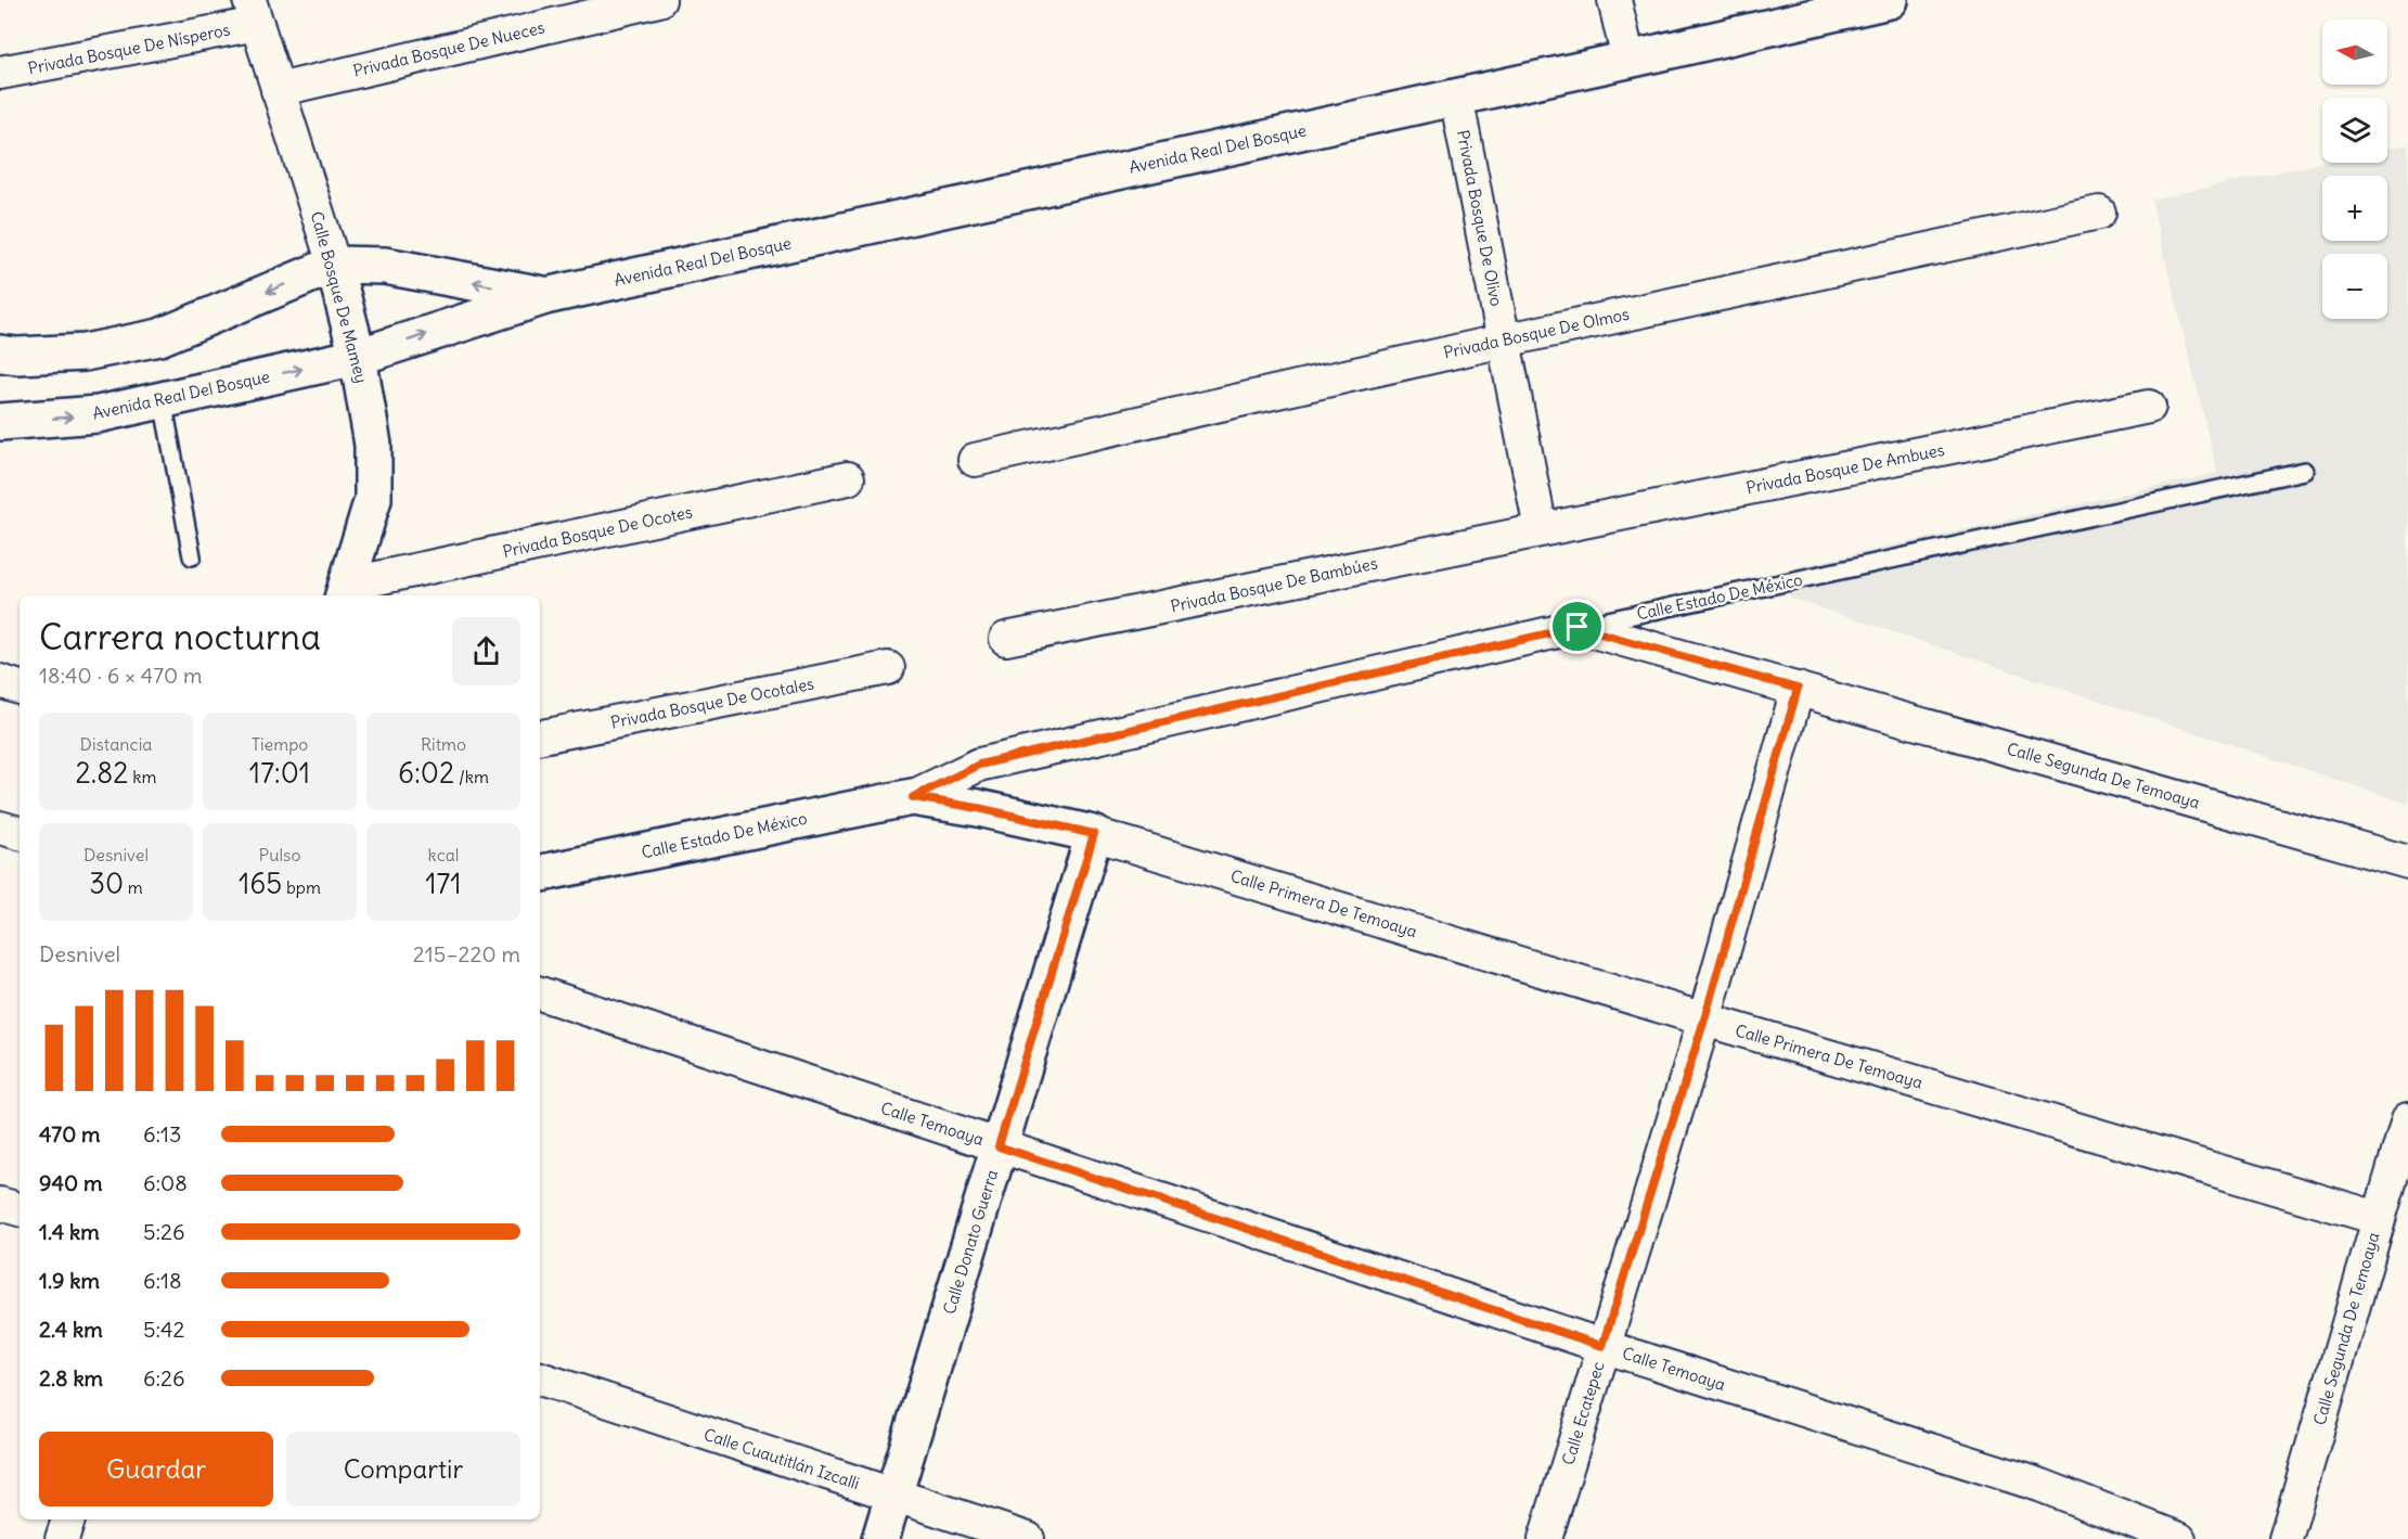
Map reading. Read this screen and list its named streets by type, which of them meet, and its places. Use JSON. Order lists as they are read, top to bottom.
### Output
{
  "streets": {
    "main road": [
      "Avenida Real Del Bosque",
      "Calle Bosque De Mamey",
      "Calle Estado De México",
      "Calle Donato Guerra"
    ],
    "street": [
      "Privada Bosque De Nísperos",
      "Privada Bosque De Nueces",
      "Privada Bosque De Olivo",
      "Privada Bosque De Olmos",
      "Privada Bosque De Ambues",
      "Privada Bosque De Ocotes",
      "Privada Bosque De Bambúes",
      "Privada Bosque De Ocotales",
      "Calle Segunda De Temoaya",
      "Calle Primera De Temoaya",
      "Calle Temoaya",
      "Calle Ecatepec",
      "Calle Cuautitlán Izcalli"
    ]
  },
  "crossings": [
    ["Privada Bosque De Nísperos", "Calle Bosque De Mamey"],
    ["Privada Bosque De Nueces", "Calle Bosque De Mamey"],
    ["Avenida Real Del Bosque", "Privada Bosque De Olivo"],
    ["Avenida Real Del Bosque", "Calle Bosque De Mamey"],
    ["Privada Bosque De Olivo", "Privada Bosque De Olmos"],
    ["Privada Bosque De Olivo", "Privada Bosque De Ambues"],
    ["Privada Bosque De Olivo", "Privada Bosque De Bambúes"],
    ["Calle Bosque De Mamey", "Privada Bosque De Ocotes"],
    ["Privada Bosque De Ambues", "Privada Bosque De Bambúes"],
    ["Calle Estado De México", "Calle Segunda De Temoaya"],
    ["Calle Estado De México", "Calle Primera De Temoaya"],
    ["Calle Estado De México", "Calle Donato Guerra"],
    ["Calle Segunda De Temoaya", "Calle Primera De Temoaya"],
    ["Calle Segunda De Temoaya", "Calle Ecatepec"],
    ["Calle Primera De Temoaya", "Calle Donato Guerra"],
    ["Calle Primera De Temoaya", "Calle Ecatepec"],
    ["Calle Temoaya", "Calle Donato Guerra"],
    ["Calle Temoaya", "Calle Ecatepec"],
    ["Calle Donato Guerra", "Calle Cuautitlán Izcalli"]
  ],
  "north": "left",
  "page": {
    "map_buttons": ["+", "−"],
    "heading": ["Carrera nocturna", "18:40 · 6 × 470 m"],
    "stats": [
      ["Distancia", "2.82 km"],
      ["Tiempo", "17:01"],
      ["Ritmo", "6:02 /km"],
      ["Desnivel", "30 m"],
      ["Pulso", "165 bpm"],
      ["kcal", "171"]
    ],
    "chart": ["Desnivel", "215–220 m"],
    "list": [
      {
        "name": "470 m",
        "note": "6:13"
      },
      {
        "name": "940 m",
        "note": "6:08"
      },
      {
        "name": "1.4 km",
        "note": "5:26"
      },
      {
        "name": "1.9 km",
        "note": "6:18"
      },
      {
        "name": "2.4 km",
        "note": "5:42"
      },
      {
        "name": "2.8 km",
        "note": "6:26"
      }
    ],
    "buttons": ["Guardar", "Compartir"]
  }
}
